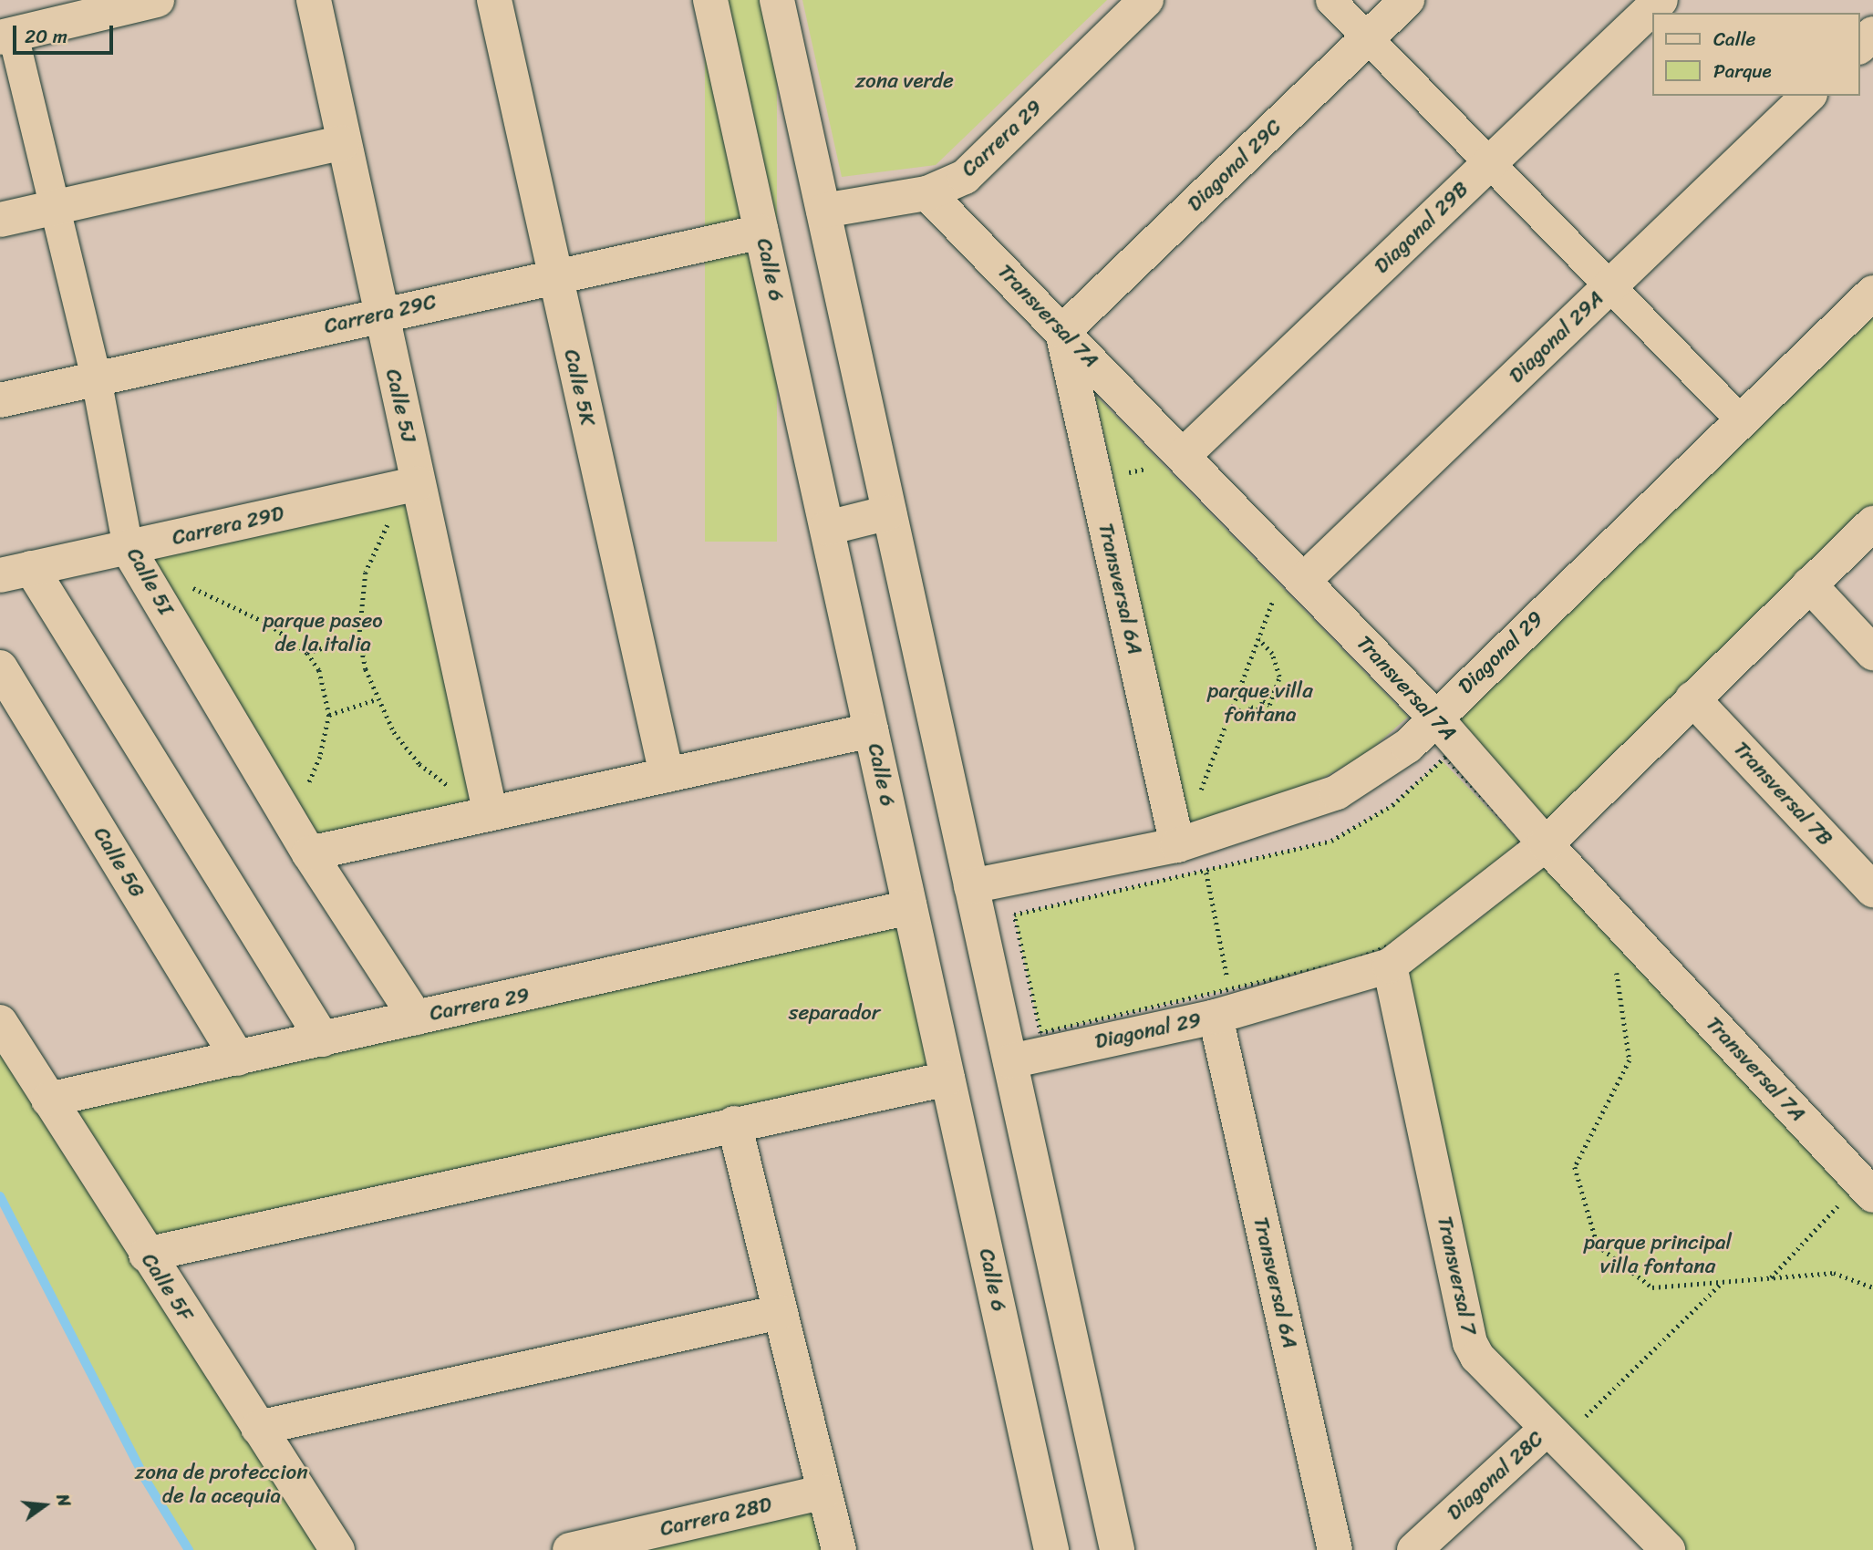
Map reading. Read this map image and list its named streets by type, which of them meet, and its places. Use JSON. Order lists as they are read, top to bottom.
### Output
{
  "streets": {
    "street": [
      "Carrera 29",
      "Diagonal 29C",
      "Diagonal 29B",
      "Calle 6",
      "Carrera 29C",
      "Transversal 7A",
      "Diagonal 29A",
      "Calle 5K",
      "Calle 5J",
      "Carrera 29D",
      "Calle 5I",
      "Transversal 6A",
      "Diagonal 29",
      "Transversal 7B",
      "Calle 5G",
      "Transversal 7",
      "Calle 5F",
      "Diagonal 28C",
      "Carrera 28D"
    ]
  },
  "crossings": [
    ["Carrera 29", "Calle 6"],
    ["Carrera 29", "Transversal 7A"],
    ["Carrera 29", "Calle 5I"],
    ["Carrera 29", "Calle 5G"],
    ["Carrera 29", "Calle 5F"],
    ["Diagonal 29C", "Transversal 7A"],
    ["Diagonal 29C", "Transversal 6A"],
    ["Diagonal 29B", "Transversal 7A"],
    ["Calle 6", "Carrera 29C"],
    ["Carrera 29C", "Calle 5K"],
    ["Carrera 29C", "Calle 5J"],
    ["Carrera 29C", "Calle 5I"],
    ["Transversal 7A", "Diagonal 29A"],
    ["Transversal 7A", "Transversal 6A"],
    ["Transversal 7A", "Diagonal 29"],
    ["Calle 5J", "Carrera 29D"],
    ["Carrera 29D", "Calle 5I"],
    ["Transversal 6A", "Diagonal 29"],
    ["Diagonal 29", "Transversal 7B"],
    ["Diagonal 29", "Transversal 7"],
    ["Transversal 7", "Diagonal 28C"]
  ],
  "parks": [
    "zona verde",
    "parque paseo de la italia",
    "parque villa fontana",
    "separador",
    "parque principal villa fontana",
    "zona de proteccion de la acequia"
  ],
  "legend": ["Calle", "Parque"],
  "scale_bar": "20 m",
  "north": "right"
}
